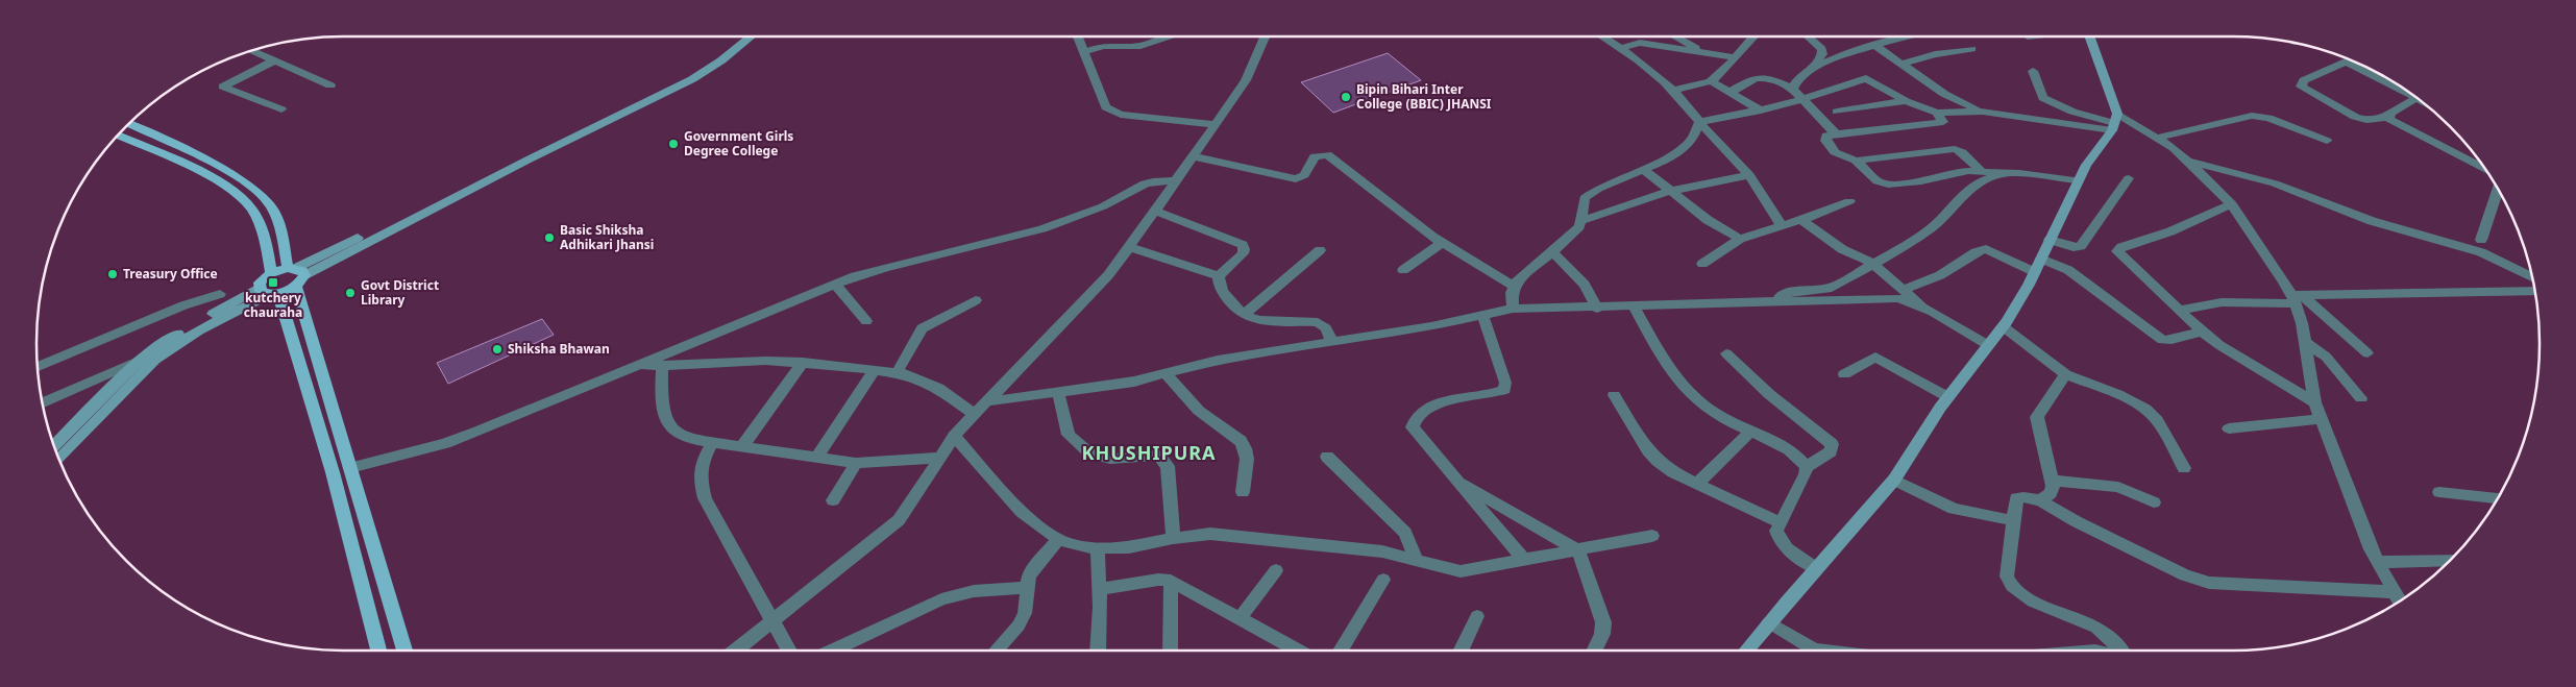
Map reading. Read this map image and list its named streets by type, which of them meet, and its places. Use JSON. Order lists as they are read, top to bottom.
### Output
{
  "districts": ["KHUSHIPURA"],
  "places": {
    "other": [
      "Bipin Bihari Inter College (BBIC) JHANSI",
      "Government Girls Degree College",
      "Basic Shiksha Adhikari Jhansi",
      "Treasury Office",
      "Govt District Library",
      "Shiksha Bhawan"
    ],
    "transit": ["kutchery chauraha"]
  }
}
